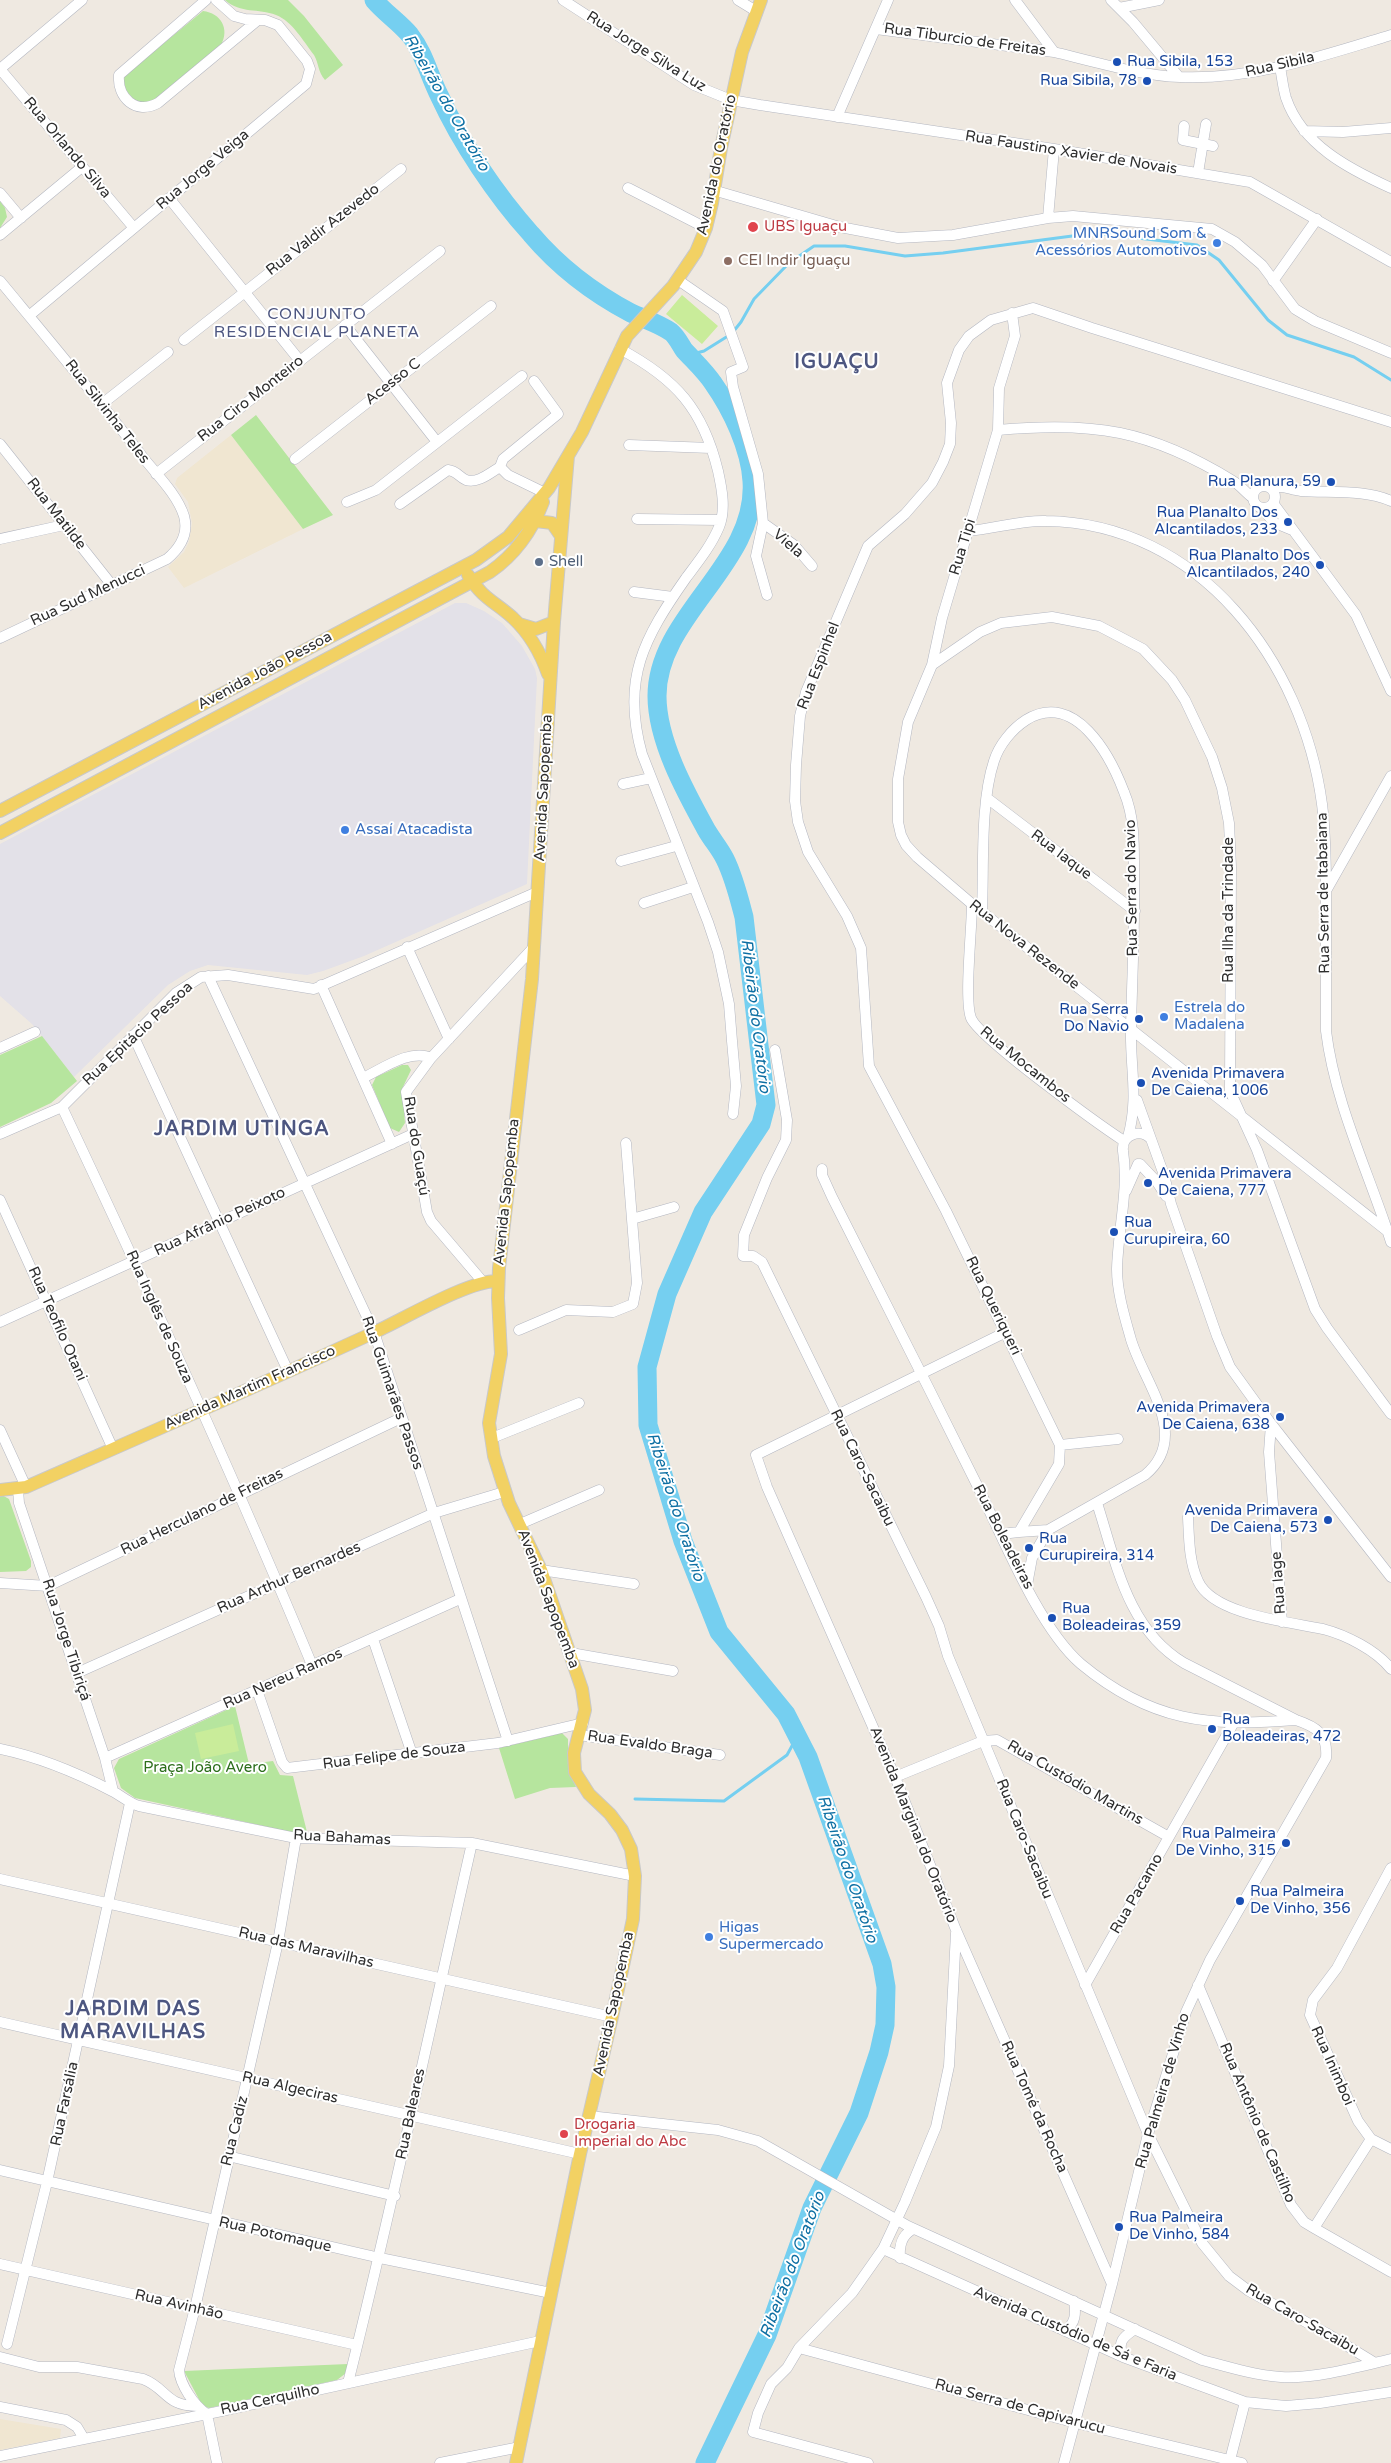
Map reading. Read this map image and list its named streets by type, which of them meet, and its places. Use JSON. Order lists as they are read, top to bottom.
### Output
{
  "streets": {
    "main road": [
      "Avenida do Oratório",
      "Avenida João Pessoa",
      "Avenida Sapopemba",
      "Avenida Martim Francisco"
    ],
    "street": [
      "Rua Tiburcio de Freitas",
      "Rua Jorge Silva Luz",
      "Rua Sibila",
      "Rua Orlando Silva",
      "Rua Faustino Xavier de Novais",
      "Rua Jorge Veiga",
      "Rua Valdir Azevedo",
      "Acesso C",
      "Rua Ciro Monteiro",
      "Rua Silvinha Teles",
      "Rua Matilde",
      "Viela",
      "Rua Tipi",
      "Rua Sud Menucci",
      "Rua Espinhel",
      "Rua Iaque",
      "Rua Serra do Navio",
      "Rua Serra de Itabaiana",
      "Rua Ilha da Trindade",
      "Rua Nova Rezende",
      "Rua Epitácio Pessoa",
      "Rua Mocambos",
      "Rua do Guaçú",
      "Rua Afrânio Peixoto",
      "Rua Queriqueri",
      "Rua Inglês de Souza",
      "Rua Teofilo Otani",
      "Rua Guimarães Passos",
      "Rua Caro-Sacaibu",
      "Rua Herculano de Freitas",
      "Rua Boleadeiras",
      "Rua Arthur Bernardes",
      "Rua Iage",
      "Rua Jorge Tibiriçá",
      "Rua Nereu Ramos",
      "Rua Evaldo Braga",
      "Rua Felipe de Souza",
      "Rua Custódio Martins",
      "Avenida Marginal do Oratório",
      "Rua Bahamas",
      "Rua Pacamo",
      "Rua das Maravilhas",
      "Rua Inimboi",
      "Rua Algeciras",
      "Rua Palmeira de Vinho",
      "Rua Farsália",
      "Rua Tomé da Rocha",
      "Rua Baleares",
      "Rua Antônio de Castilho",
      "Rua Cadiz",
      "Rua Potomaque",
      "Rua Avinhão",
      "Avenida Custódio de Sá e Faria",
      "Rua Cerquilho",
      "Rua Serra de Capivarucu"
    ]
  },
  "crossings": [
    ["Rua Tiburcio de Freitas", "Rua Sibila"],
    ["Rua Jorge Silva Luz", "Rua Faustino Xavier de Novais"],
    ["Rua Jorge Silva Luz", "Avenida do Oratório"],
    ["Rua Orlando Silva", "Rua Jorge Veiga"],
    ["Rua Faustino Xavier de Novais", "Avenida do Oratório"],
    ["Avenida do Oratório", "Avenida João Pessoa"],
    ["Avenida do Oratório", "Avenida Sapopemba"],
    ["Rua Jorge Veiga", "Rua Silvinha Teles"],
    ["Rua Ciro Monteiro", "Rua Silvinha Teles"],
    ["Rua Silvinha Teles", "Rua Sud Menucci"],
    ["Rua Matilde", "Rua Sud Menucci"],
    ["Rua Tipi", "Rua Espinhel"],
    ["Rua Tipi", "Rua Serra de Itabaiana"],
    ["Rua Tipi", "Rua Ilha da Trindade"],
    ["Rua Tipi", "Rua Nova Rezende"],
    ["Rua Espinhel", "Rua Queriqueri"],
    ["Avenida Sapopemba", "Rua Epitácio Pessoa"],
    ["Avenida Sapopemba", "Rua do Guaçú"],
    ["Avenida Sapopemba", "Avenida Martim Francisco"],
    ["Avenida Sapopemba", "Rua Arthur Bernardes"],
    ["Avenida Sapopemba", "Rua Evaldo Braga"],
    ["Avenida Sapopemba", "Rua Felipe de Souza"],
    ["Avenida Sapopemba", "Rua Bahamas"],
    ["Avenida Sapopemba", "Rua das Maravilhas"],
    ["Avenida Sapopemba", "Rua Algeciras"],
    ["Avenida Sapopemba", "Rua Potomaque"],
    ["Avenida Sapopemba", "Avenida Custódio de Sá e Faria"],
    ["Avenida Sapopemba", "Rua Cerquilho"],
    ["Rua Iaque", "Rua Serra do Navio"],
    ["Rua Serra do Navio", "Rua Nova Rezende"],
    ["Rua Serra de Itabaiana", "Rua Nova Rezende"],
    ["Rua Ilha da Trindade", "Rua Nova Rezende"],
    ["Rua Nova Rezende", "Rua Mocambos"],
    ["Rua Epitácio Pessoa", "Rua Inglês de Souza"],
    ["Rua Epitácio Pessoa", "Rua Guimarães Passos"],
    ["Rua do Guaçú", "Rua Afrânio Peixoto"],
    ["Rua do Guaçú", "Avenida Martim Francisco"],
    ["Rua Afrânio Peixoto", "Rua Inglês de Souza"],
    ["Rua Afrânio Peixoto", "Rua Teofilo Otani"],
    ["Rua Afrânio Peixoto", "Rua Guimarães Passos"],
    ["Rua Inglês de Souza", "Avenida Martim Francisco"],
    ["Rua Inglês de Souza", "Rua Herculano de Freitas"],
    ["Rua Inglês de Souza", "Rua Arthur Bernardes"],
    ["Rua Inglês de Souza", "Rua Nereu Ramos"],
    ["Rua Teofilo Otani", "Avenida Martim Francisco"],
    ["Avenida Martim Francisco", "Rua Guimarães Passos"],
    ["Avenida Martim Francisco", "Rua Jorge Tibiriçá"],
    ["Rua Guimarães Passos", "Rua Herculano de Freitas"],
    ["Rua Guimarães Passos", "Rua Arthur Bernardes"],
    ["Rua Guimarães Passos", "Rua Nereu Ramos"],
    ["Rua Guimarães Passos", "Rua Felipe de Souza"],
    ["Rua Caro-Sacaibu", "Rua Custódio Martins"],
    ["Rua Caro-Sacaibu", "Avenida Marginal do Oratório"],
    ["Rua Caro-Sacaibu", "Rua Pacamo"],
    ["Rua Caro-Sacaibu", "Rua Palmeira de Vinho"],
    ["Rua Caro-Sacaibu", "Avenida Custódio de Sá e Faria"],
    ["Rua Herculano de Freitas", "Rua Jorge Tibiriçá"],
    ["Rua Boleadeiras", "Rua Pacamo"],
    ["Rua Boleadeiras", "Rua Palmeira de Vinho"],
    ["Rua Arthur Bernardes", "Rua Jorge Tibiriçá"],
    ["Rua Jorge Tibiriçá", "Rua Nereu Ramos"],
    ["Rua Jorge Tibiriçá", "Rua Bahamas"],
    ["Rua Nereu Ramos", "Rua Felipe de Souza"],
    ["Rua Evaldo Braga", "Rua Felipe de Souza"],
    ["Rua Custódio Martins", "Avenida Marginal do Oratório"],
    ["Rua Custódio Martins", "Rua Pacamo"],
    ["Avenida Marginal do Oratório", "Rua Tomé da Rocha"],
    ["Avenida Marginal do Oratório", "Avenida Custódio de Sá e Faria"],
    ["Avenida Marginal do Oratório", "Rua Serra de Capivarucu"],
    ["Rua Bahamas", "Rua Farsália"],
    ["Rua Bahamas", "Rua Baleares"],
    ["Rua Bahamas", "Rua Cadiz"],
    ["Rua das Maravilhas", "Rua Farsália"],
    ["Rua das Maravilhas", "Rua Baleares"],
    ["Rua das Maravilhas", "Rua Cadiz"],
    ["Rua Algeciras", "Rua Farsália"],
    ["Rua Algeciras", "Rua Baleares"],
    ["Rua Algeciras", "Rua Cadiz"],
    ["Rua Palmeira de Vinho", "Rua Tomé da Rocha"],
    ["Rua Palmeira de Vinho", "Rua Antônio de Castilho"],
    ["Rua Palmeira de Vinho", "Avenida Custódio de Sá e Faria"],
    ["Rua Palmeira de Vinho", "Rua Serra de Capivarucu"],
    ["Rua Farsália", "Rua Potomaque"],
    ["Rua Farsália", "Rua Avinhão"],
    ["Rua Baleares", "Rua Potomaque"],
    ["Rua Baleares", "Rua Avinhão"],
    ["Rua Baleares", "Rua Cerquilho"],
    ["Rua Cadiz", "Rua Potomaque"],
    ["Rua Cadiz", "Rua Avinhão"],
    ["Rua Cadiz", "Rua Cerquilho"]
  ],
  "districts": [
    "CONJUNTO RESIDENCIAL PLANETA",
    "IGUAÇU",
    "JARDIM UTINGA",
    "JARDIM DAS MARAVILHAS"
  ],
  "water": ["Ribeirão do Oratório"],
  "parks": ["Praça João Avero"],
  "places": [
    "Rua Sibila, 153",
    "Rua Sibila, 78",
    "UBS Iguaçu",
    "MNRSound Som & Acessórios Automotivos",
    "CEI Indir Iguaçu",
    "Rua Planura, 59",
    "Rua Planalto Dos Alcantilados, 233",
    "Shell",
    "Rua Planalto Dos Alcantilados, 240",
    "Assaí Atacadista",
    "Estrela do Madalena",
    "Rua Serra Do Navio",
    "Avenida Primavera De Caiena, 1006",
    "Avenida Primavera De Caiena, 777",
    "Rua Curupireira, 60",
    "Avenida Primavera De Caiena, 638",
    "Avenida Primavera De Caiena, 573",
    "Rua Curupireira, 314",
    "Rua Boleadeiras, 359",
    "Rua Boleadeiras, 472",
    "Rua Palmeira De Vinho, 315",
    "Rua Palmeira De Vinho, 356",
    "Higas Supermercado",
    "Drogaria Imperial do Abc",
    "Rua Palmeira De Vinho, 584"
  ]
}
